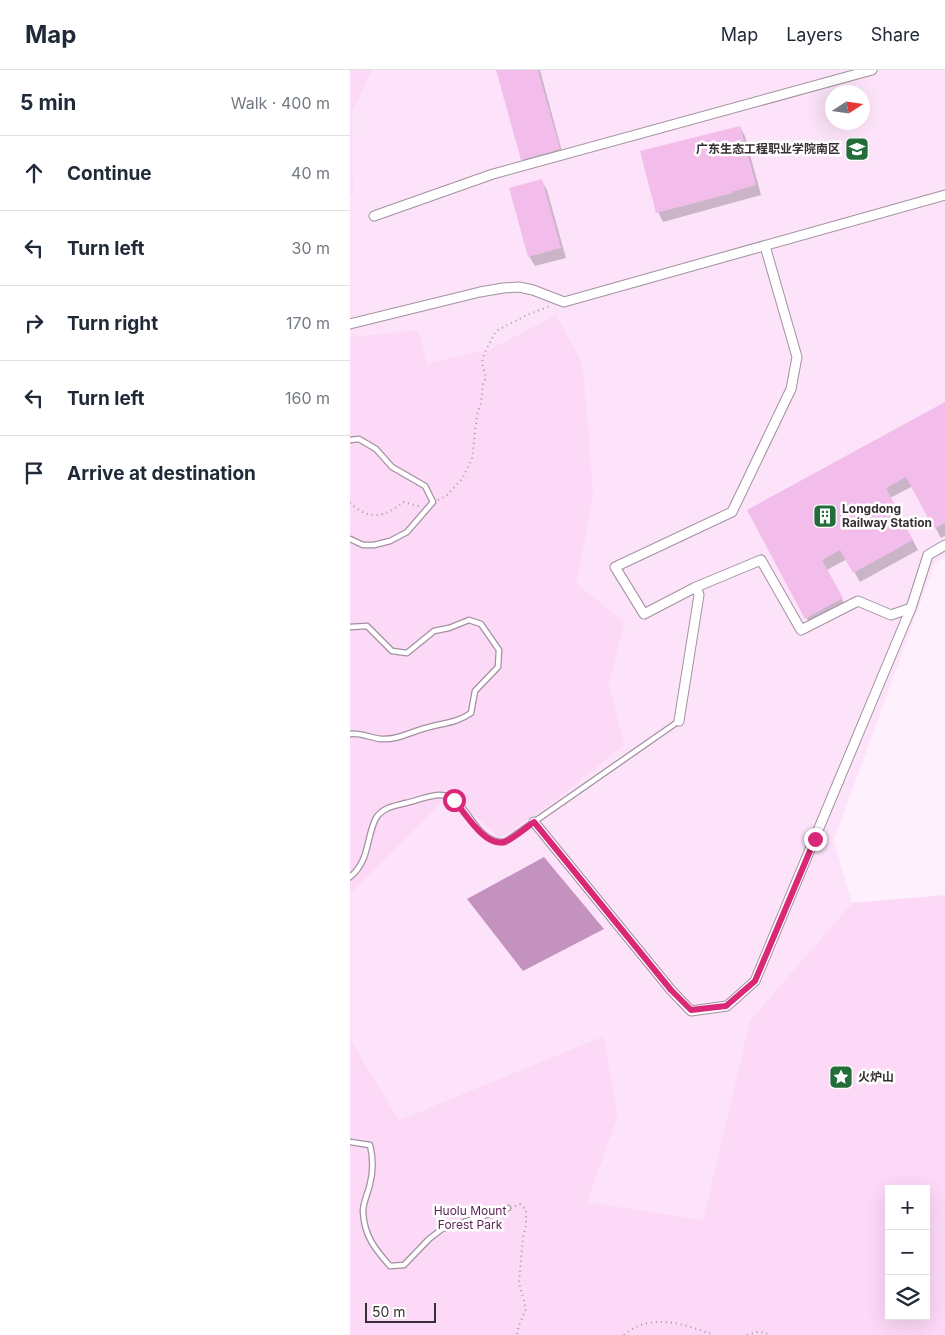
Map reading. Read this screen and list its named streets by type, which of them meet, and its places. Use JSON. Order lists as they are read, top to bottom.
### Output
{
  "parks": ["Huolu Mount Forest Park"],
  "places": {
    "school or university": ["广东生态工程职业学院南区"],
    "building": ["Longdong Railway Station"],
    "place": ["火炉山"]
  },
  "scale_bar": "50 m",
  "north": "right",
  "page": {
    "header": "Map",
    "nav": ["Map", "Layers", "Share"],
    "heading": ["5 min", "Walk · 400 m"],
    "list": [
      ["Continue", "40 m"],
      ["Turn left", "30 m"],
      ["Turn right", "170 m"],
      ["Turn left", "160 m"],
      "Arrive at destination"
    ],
    "map_buttons": ["+", "−"],
    "scale": "50 m"
  }
}
